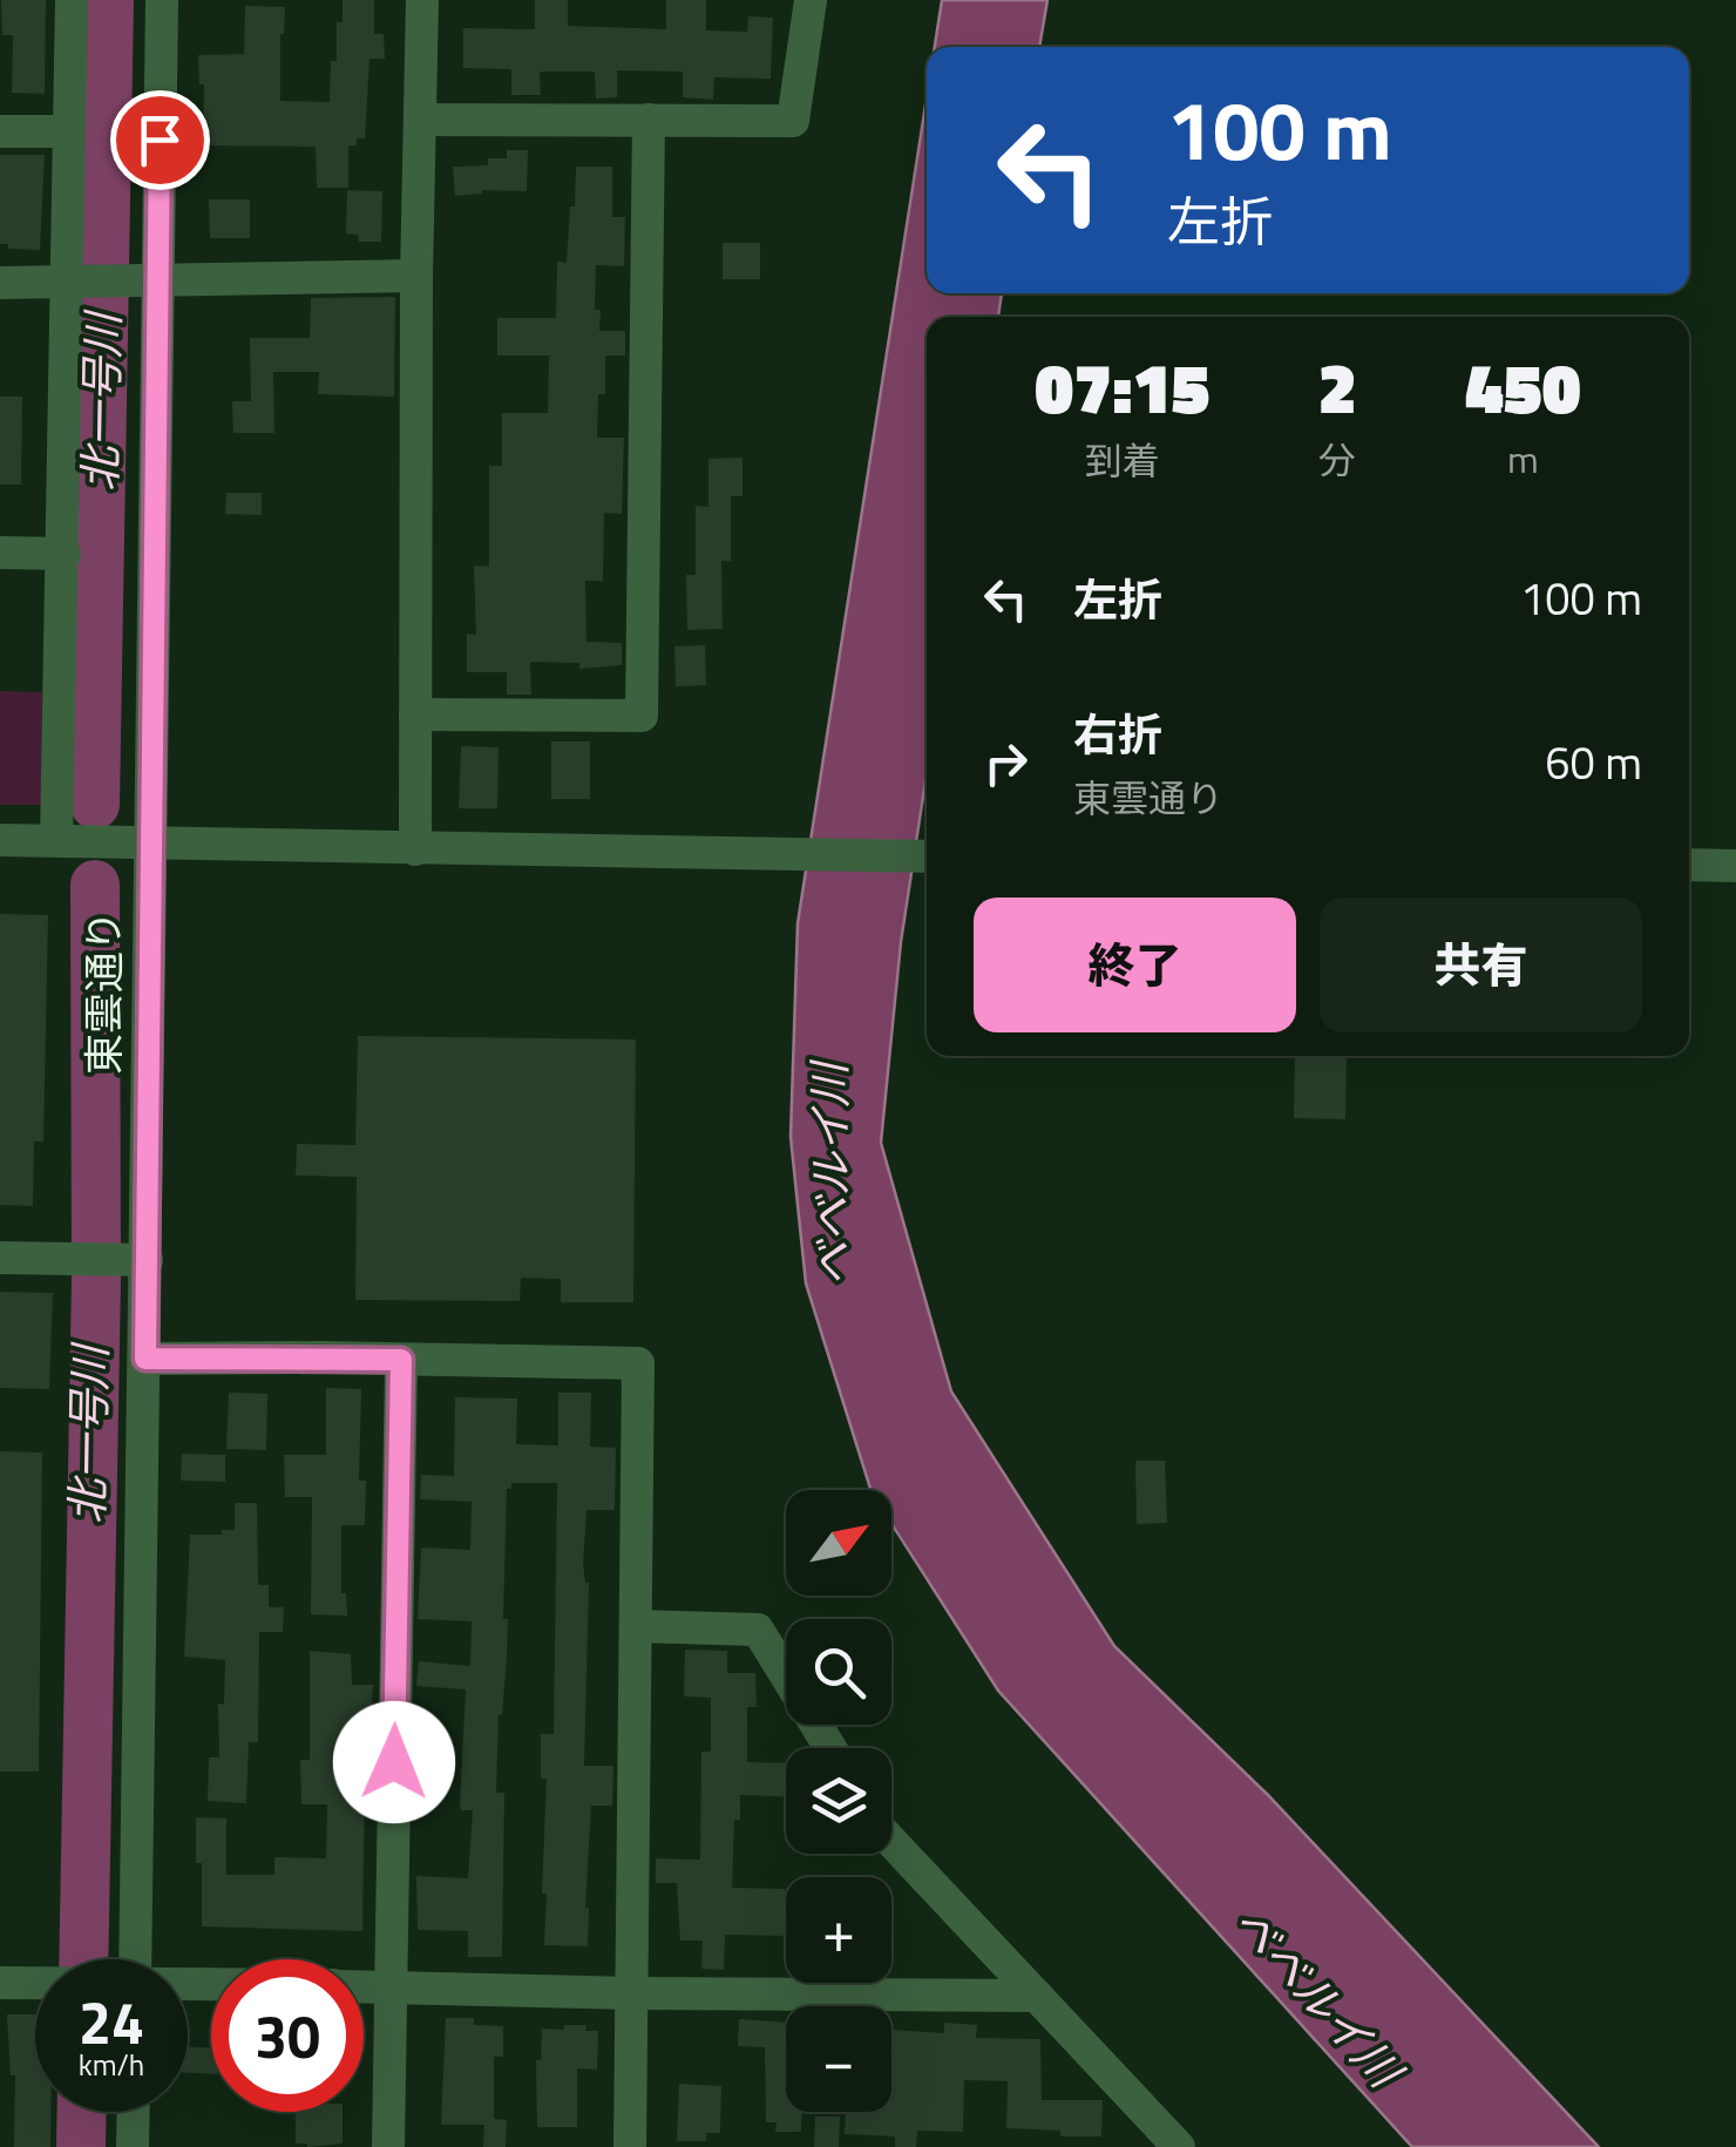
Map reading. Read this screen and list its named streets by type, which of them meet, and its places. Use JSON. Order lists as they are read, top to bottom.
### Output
{
  "streets": {
    "street": ["東雲通り"]
  },
  "water": ["北一号川", "ベベルイ川"],
  "north": "top right",
  "page": {
    "turn": ["100 m", "左折"],
    "eta": [
      "07:15",
      "到着",
      "2",
      "分",
      "450",
      "m"
    ],
    "list": [
      {
        "name": "左折",
        "value": "100 m"
      },
      {
        "name": "右折",
        "note": "東雲通り",
        "value": "60 m"
      }
    ],
    "buttons": ["終了", "共有"],
    "map_buttons": ["+", "−"],
    "speed": "24 km/h",
    "limit": "30"
  }
}
